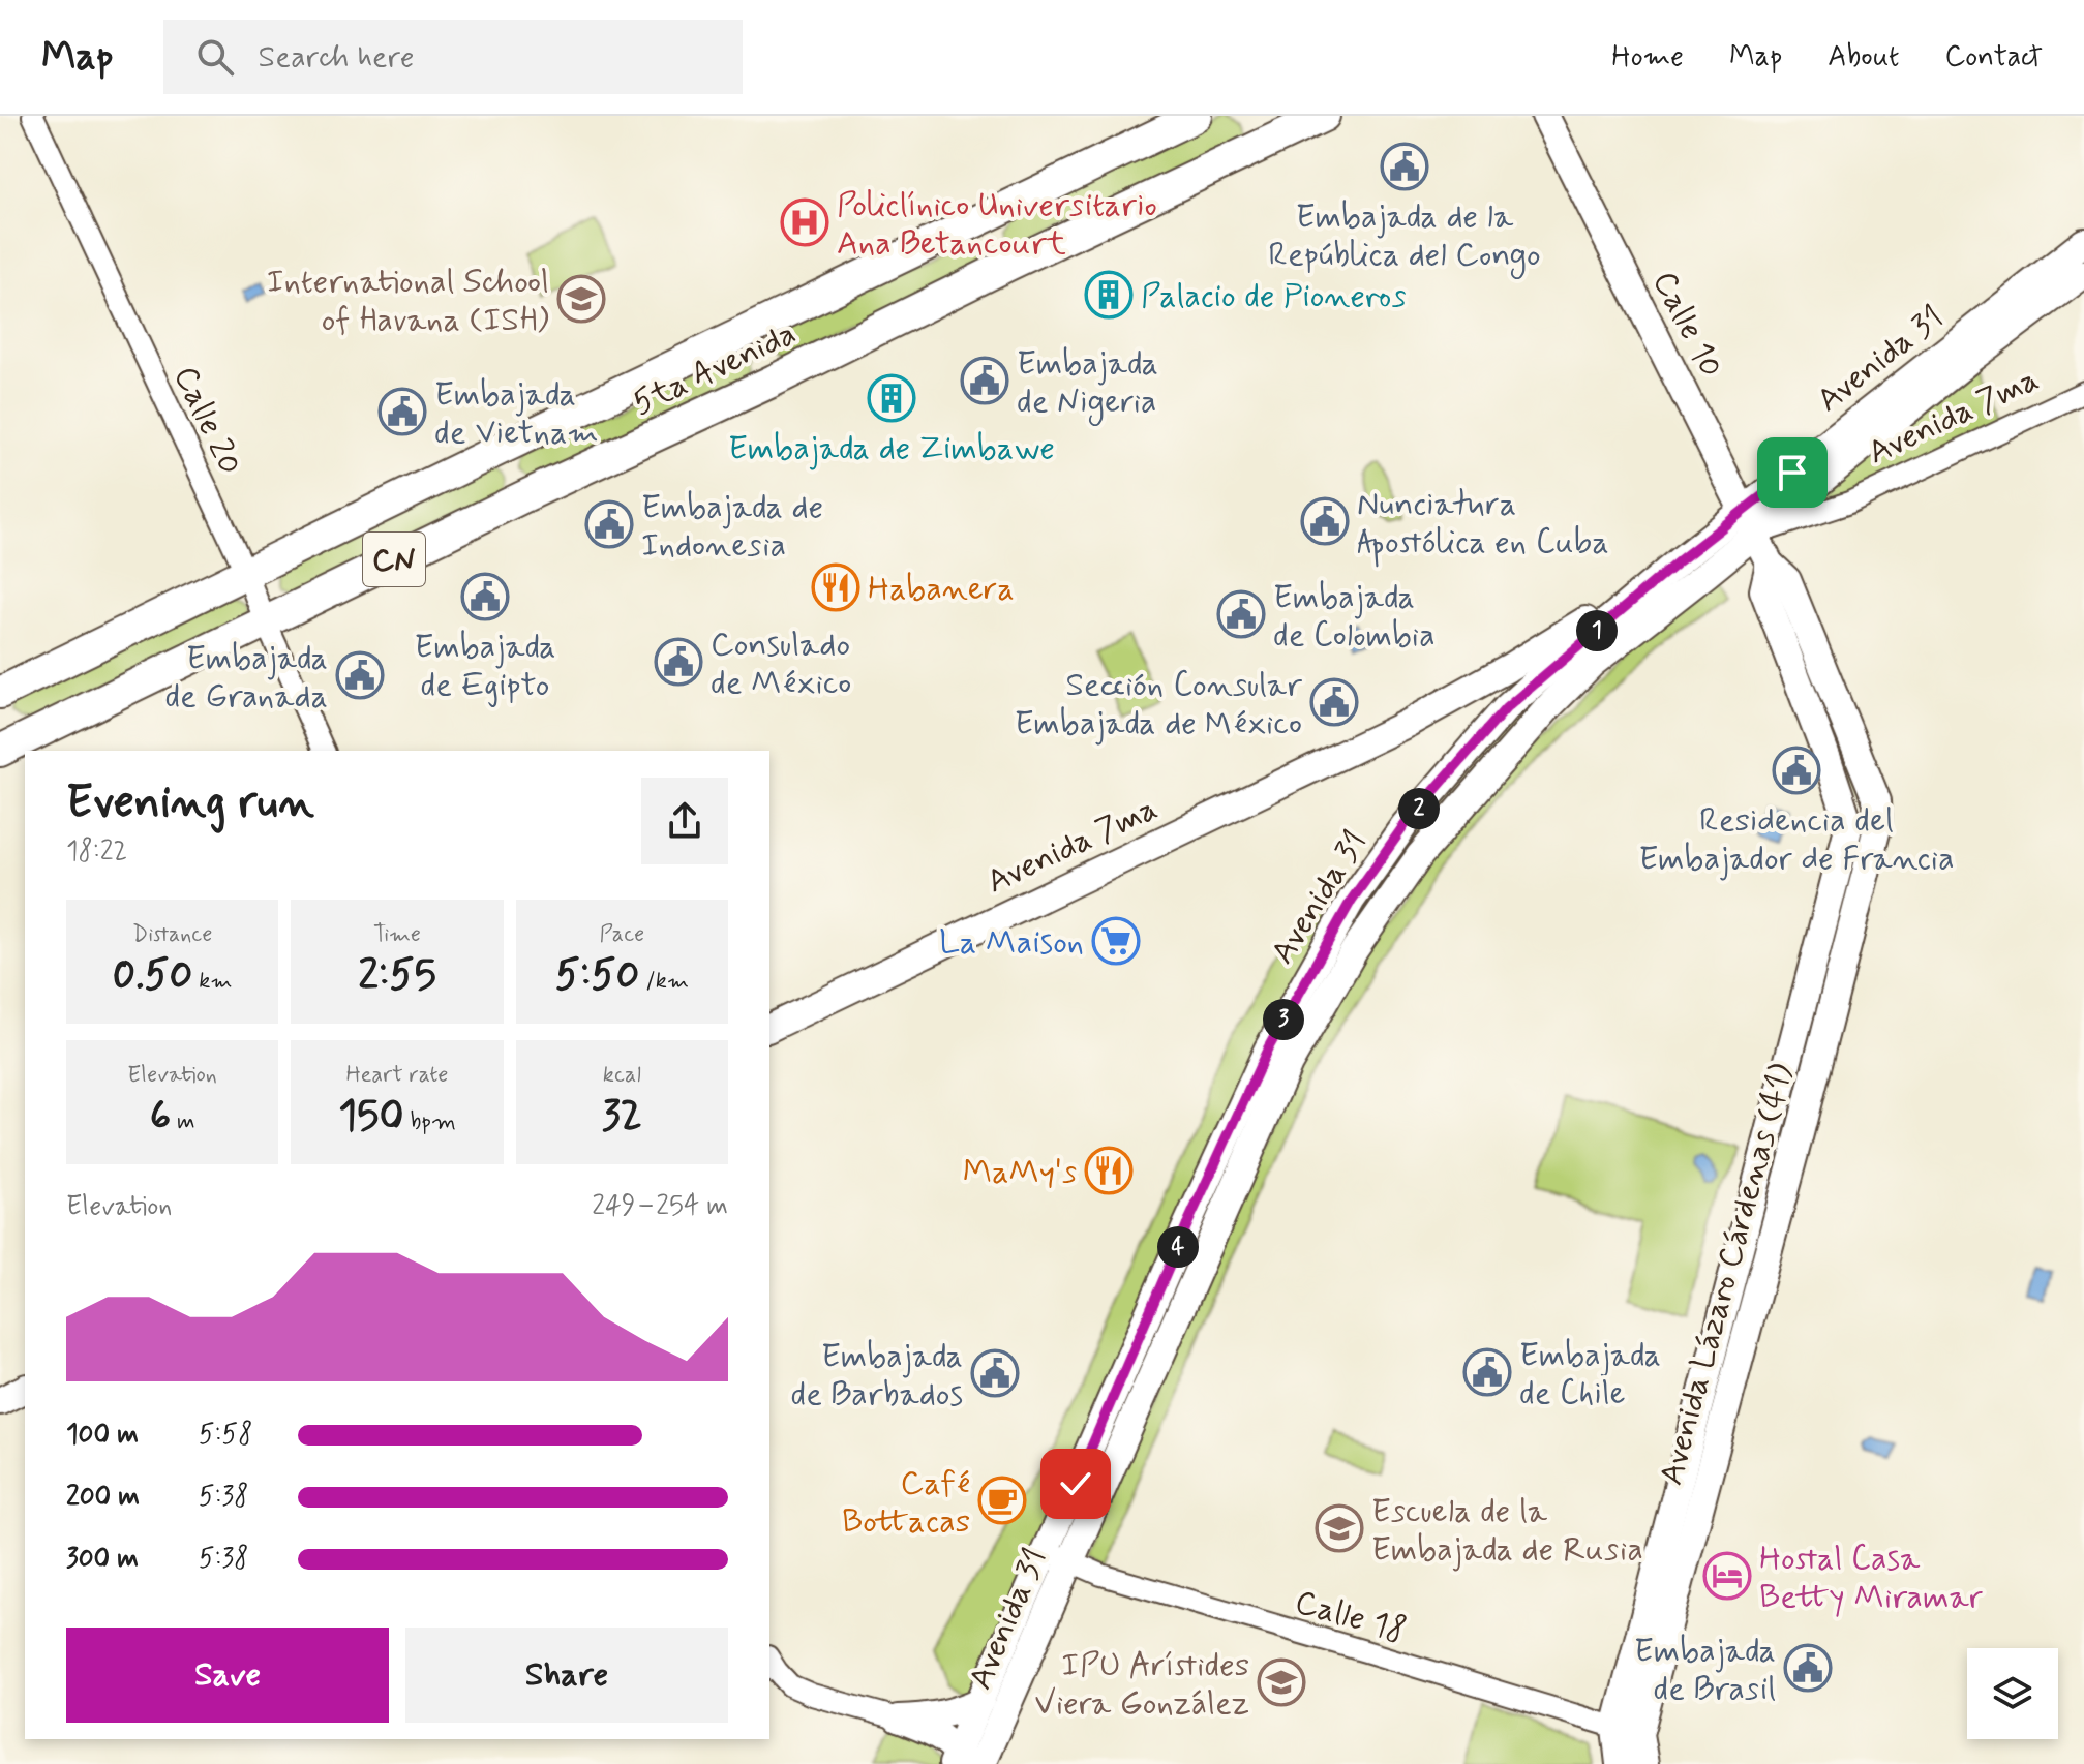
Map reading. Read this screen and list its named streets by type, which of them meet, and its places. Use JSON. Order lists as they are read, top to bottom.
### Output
{
  "streets": {
    "highway": ["5ta Avenida", "CN"],
    "main road": [
      "Calle 10",
      "Avenida 31",
      "Avenida 7ma",
      "Avenida Lázaro Cárdenas (41)"
    ],
    "street": ["Calle 20", "Calle 18"]
  },
  "crossings": [
    ["Calle 10", "Avenida 31"],
    ["Calle 10", "Avenida 7ma"],
    ["Calle 10", "Avenida Lázaro Cárdenas (41)"],
    ["Avenida 31", "Avenida 7ma"],
    ["Avenida 31", "Calle 18"],
    ["5ta Avenida", "Calle 20"],
    ["Avenida Lázaro Cárdenas (41)", "Calle 18"]
  ],
  "places": {
    "public building": [
      "Embajada de la República del Congo",
      "Embajada de Nigeria",
      "Embajada de Vietnam",
      "Nunciatura Apostólica en Cuba",
      "Embajada de Indonesia",
      "Embajada de Egipto",
      "Embajada de Colombia",
      "Consulado de México",
      "Embajada de Granada",
      "Sección Consular Embajada de México",
      "Residencia del Embajador de Francia",
      "Embajada de Chile",
      "Embajada de Barbados",
      "Embajada de Brasil"
    ],
    "hospital": ["Policlínico Universitario Ana Betancourt"],
    "building": ["Palacio de Pioneros", "Embajada de Zimbawe"],
    "school or university": ["International School of Havana (ISH)", "Escuela de la Embajada de Rusia", "IPU Arístides Viera González"],
    "restaurant": ["Habanera", "MaMy's"],
    "supermarket": ["La Maison"],
    "cafe": ["Café Bottacas"],
    "hotel": ["Hostal Casa Betty Miramar"]
  },
  "page": {
    "header": "Map",
    "search": "Search here",
    "nav": [
      "Home",
      "Map",
      "About",
      "Contact"
    ],
    "pins": [
      "1",
      "2",
      "3",
      "4"
    ],
    "heading": ["Evening run", "18:22"],
    "stats": [
      ["Distance", "0.50 km"],
      ["Time", "2:55"],
      ["Pace", "5:50 /km"],
      ["Elevation", "6 m"],
      ["Heart rate", "150 bpm"],
      ["kcal", "32"]
    ],
    "chart": ["Elevation", "249–254 m"],
    "list": [
      {
        "name": "100 m",
        "note": "5:58"
      },
      {
        "name": "200 m",
        "note": "5:38"
      },
      {
        "name": "300 m",
        "note": "5:38"
      }
    ],
    "buttons": ["Save", "Share"]
  }
}
